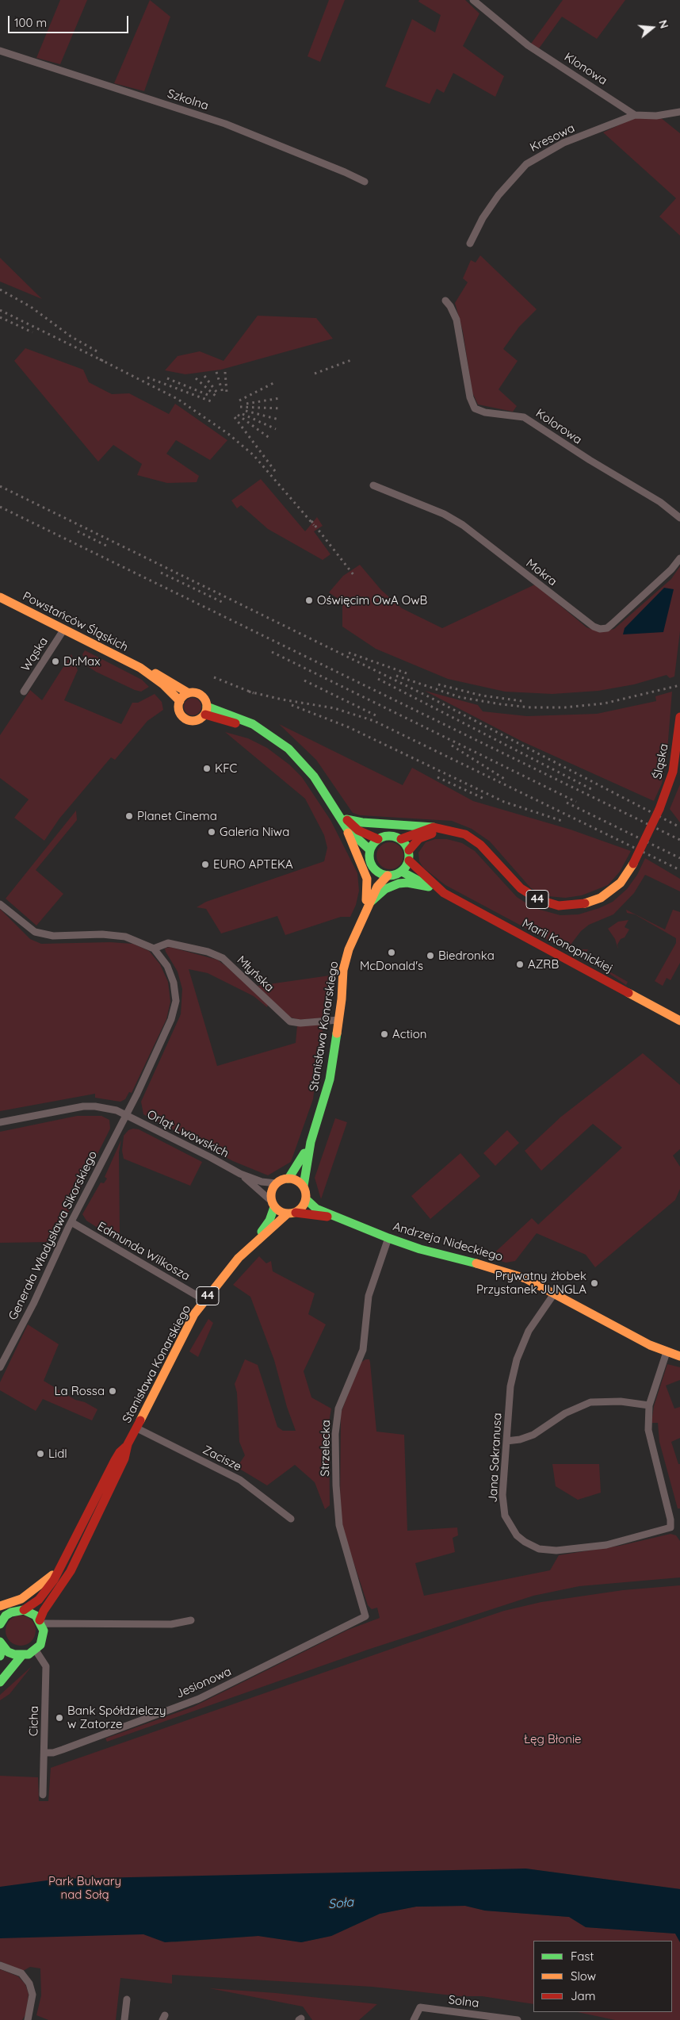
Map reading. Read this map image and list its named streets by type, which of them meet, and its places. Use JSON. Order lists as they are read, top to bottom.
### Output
{
  "streets": {
    "main road": [
      "Powstańców Śląskich",
      "Śląska",
      "44",
      "Marii Konopnickiej",
      "Stanisława Konarskiego",
      "Andrzeja Nideckiego"
    ],
    "street": [
      "Klonowa",
      "Szkolna",
      "Kresowa",
      "Kolorowa",
      "Mokra",
      "Wąska",
      "Młyńska",
      "Orląt Lwowskich",
      "Generała Władysława Sikorskiego",
      "Edmunda Wilkosza",
      "Strzelecka",
      "Jana Sakranusa",
      "Zacisze",
      "Jesionowa",
      "Cicha",
      "Solna"
    ]
  },
  "crossings": [
    ["Klonowa", "Kresowa"],
    ["Powstańców Śląskich", "Wąska"],
    ["Śląska", "44"],
    ["44", "Marii Konopnickiej"],
    ["44", "Stanisława Konarskiego"],
    ["44", "Cicha"],
    ["Marii Konopnickiej", "Stanisława Konarskiego"],
    ["Młyńska", "Stanisława Konarskiego"],
    ["Stanisława Konarskiego", "Orląt Lwowskich"],
    ["Stanisława Konarskiego", "Andrzeja Nideckiego"],
    ["Stanisława Konarskiego", "Edmunda Wilkosza"],
    ["Stanisława Konarskiego", "Zacisze"],
    ["Orląt Lwowskich", "Generała Władysława Sikorskiego"],
    ["Orląt Lwowskich", "Andrzeja Nideckiego"],
    ["Generała Władysława Sikorskiego", "Edmunda Wilkosza"],
    ["Andrzeja Nideckiego", "Strzelecka"],
    ["Andrzeja Nideckiego", "Jana Sakranusa"],
    ["Strzelecka", "Jesionowa"],
    ["Jesionowa", "Cicha"]
  ],
  "water": ["Soła"],
  "parks": ["Łęg Błonie", "Park Bulwary nad Sołą"],
  "places": [
    "Oświęcim OwA OwB",
    "Dr.Max",
    "KFC",
    "Planet Cinema",
    "Galeria Niwa",
    "EURO APTEKA",
    "McDonald's",
    "Biedronka",
    "AZRB",
    "Action",
    "Prywatny żłobek Przystanek JUNGLA",
    "La Rossa",
    "Lidl",
    "Bank Spółdzielczy w Zatorze"
  ],
  "legend": ["Fast", "Slow", "Jam"],
  "scale_bar": "100 m",
  "north": "right"
}
